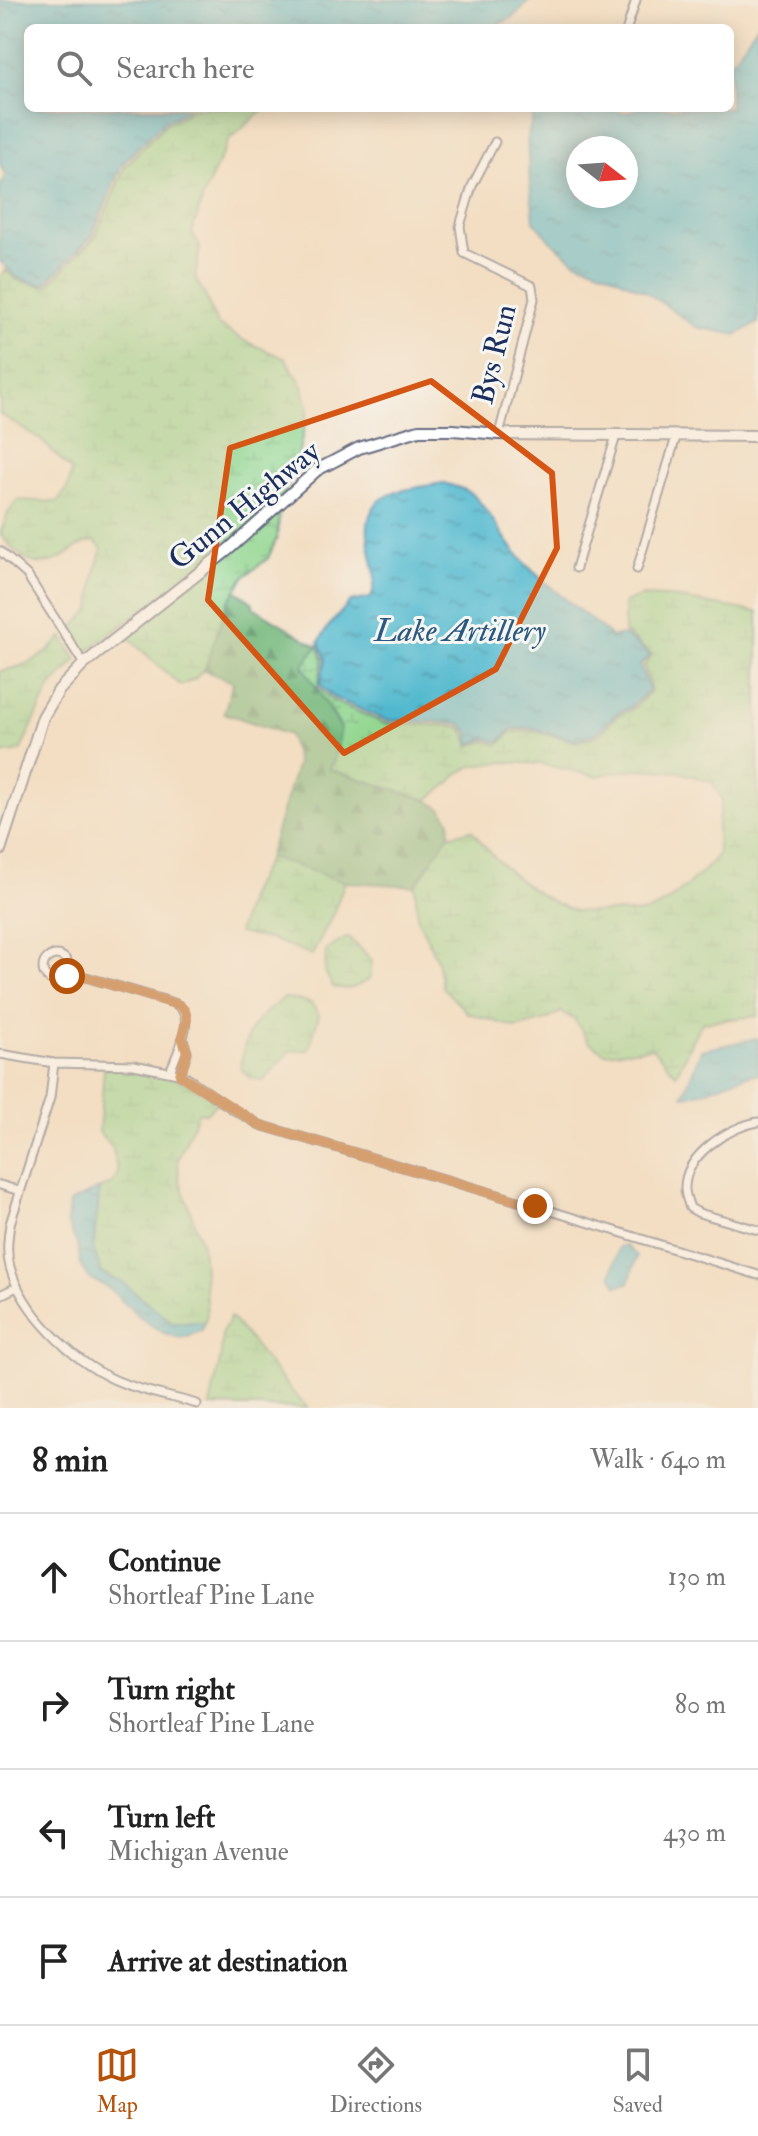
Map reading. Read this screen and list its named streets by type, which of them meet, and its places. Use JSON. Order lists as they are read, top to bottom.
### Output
{
  "streets": {
    "main road": ["Gunn Highway"],
    "street": ["Bys Run"]
  },
  "crossings": [
    ["Bys Run", "Gunn Highway"]
  ],
  "water": ["Lake Artillery"],
  "north": "right",
  "page": {
    "search": "Search here",
    "heading": ["8 min", "Walk · 640 m"],
    "list": [
      ["Continue", "Shortleaf Pine Lane", "130 m"],
      ["Turn right", "Shortleaf Pine Lane", "80 m"],
      ["Turn left", "Michigan Avenue", "430 m"],
      "Arrive at destination"
    ],
    "nav": ["Map", "Directions", "Saved"]
  }
}
